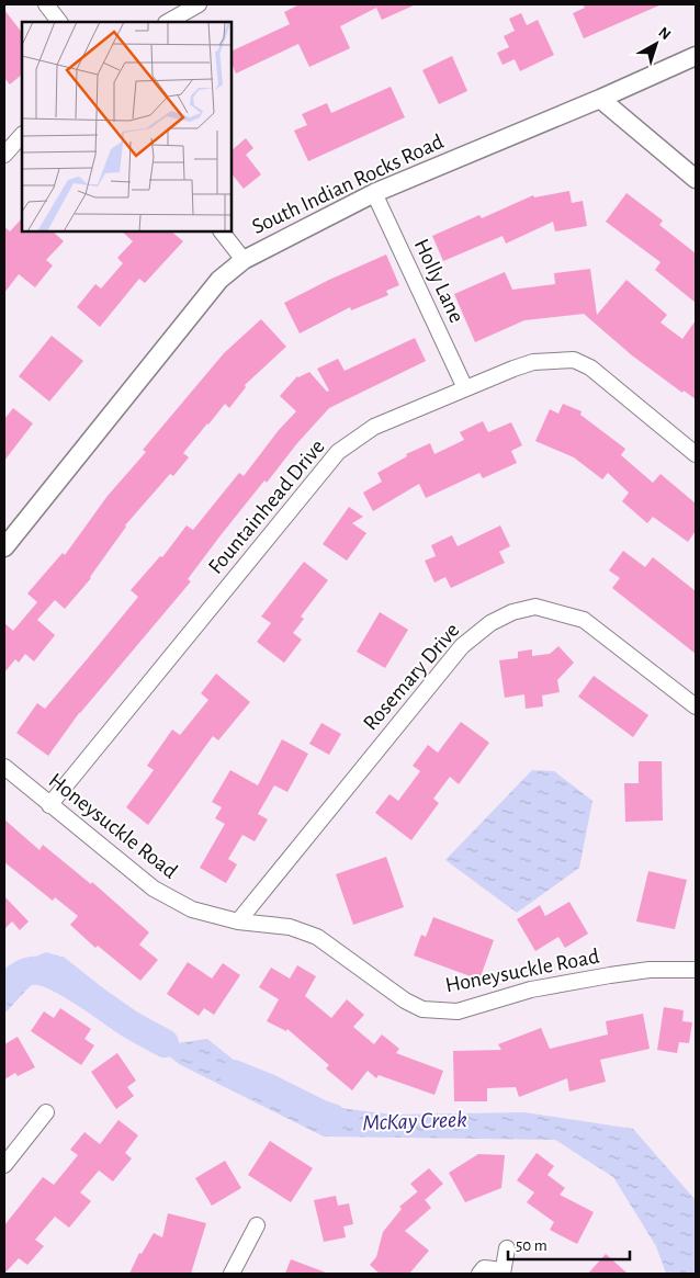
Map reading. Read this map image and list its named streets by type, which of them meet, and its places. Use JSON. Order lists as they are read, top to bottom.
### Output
{
  "streets": {
    "street": [
      "South Indian Rocks Road",
      "Holly Lane",
      "Fountainhead Drive",
      "Rosemary Drive",
      "Honeysuckle Road"
    ]
  },
  "crossings": [
    ["South Indian Rocks Road", "Holly Lane"],
    ["Holly Lane", "Fountainhead Drive"],
    ["Fountainhead Drive", "Honeysuckle Road"],
    ["Rosemary Drive", "Honeysuckle Road"]
  ],
  "water": ["McKay Creek"],
  "scale_bar": "50 m",
  "north": "top right"
}
